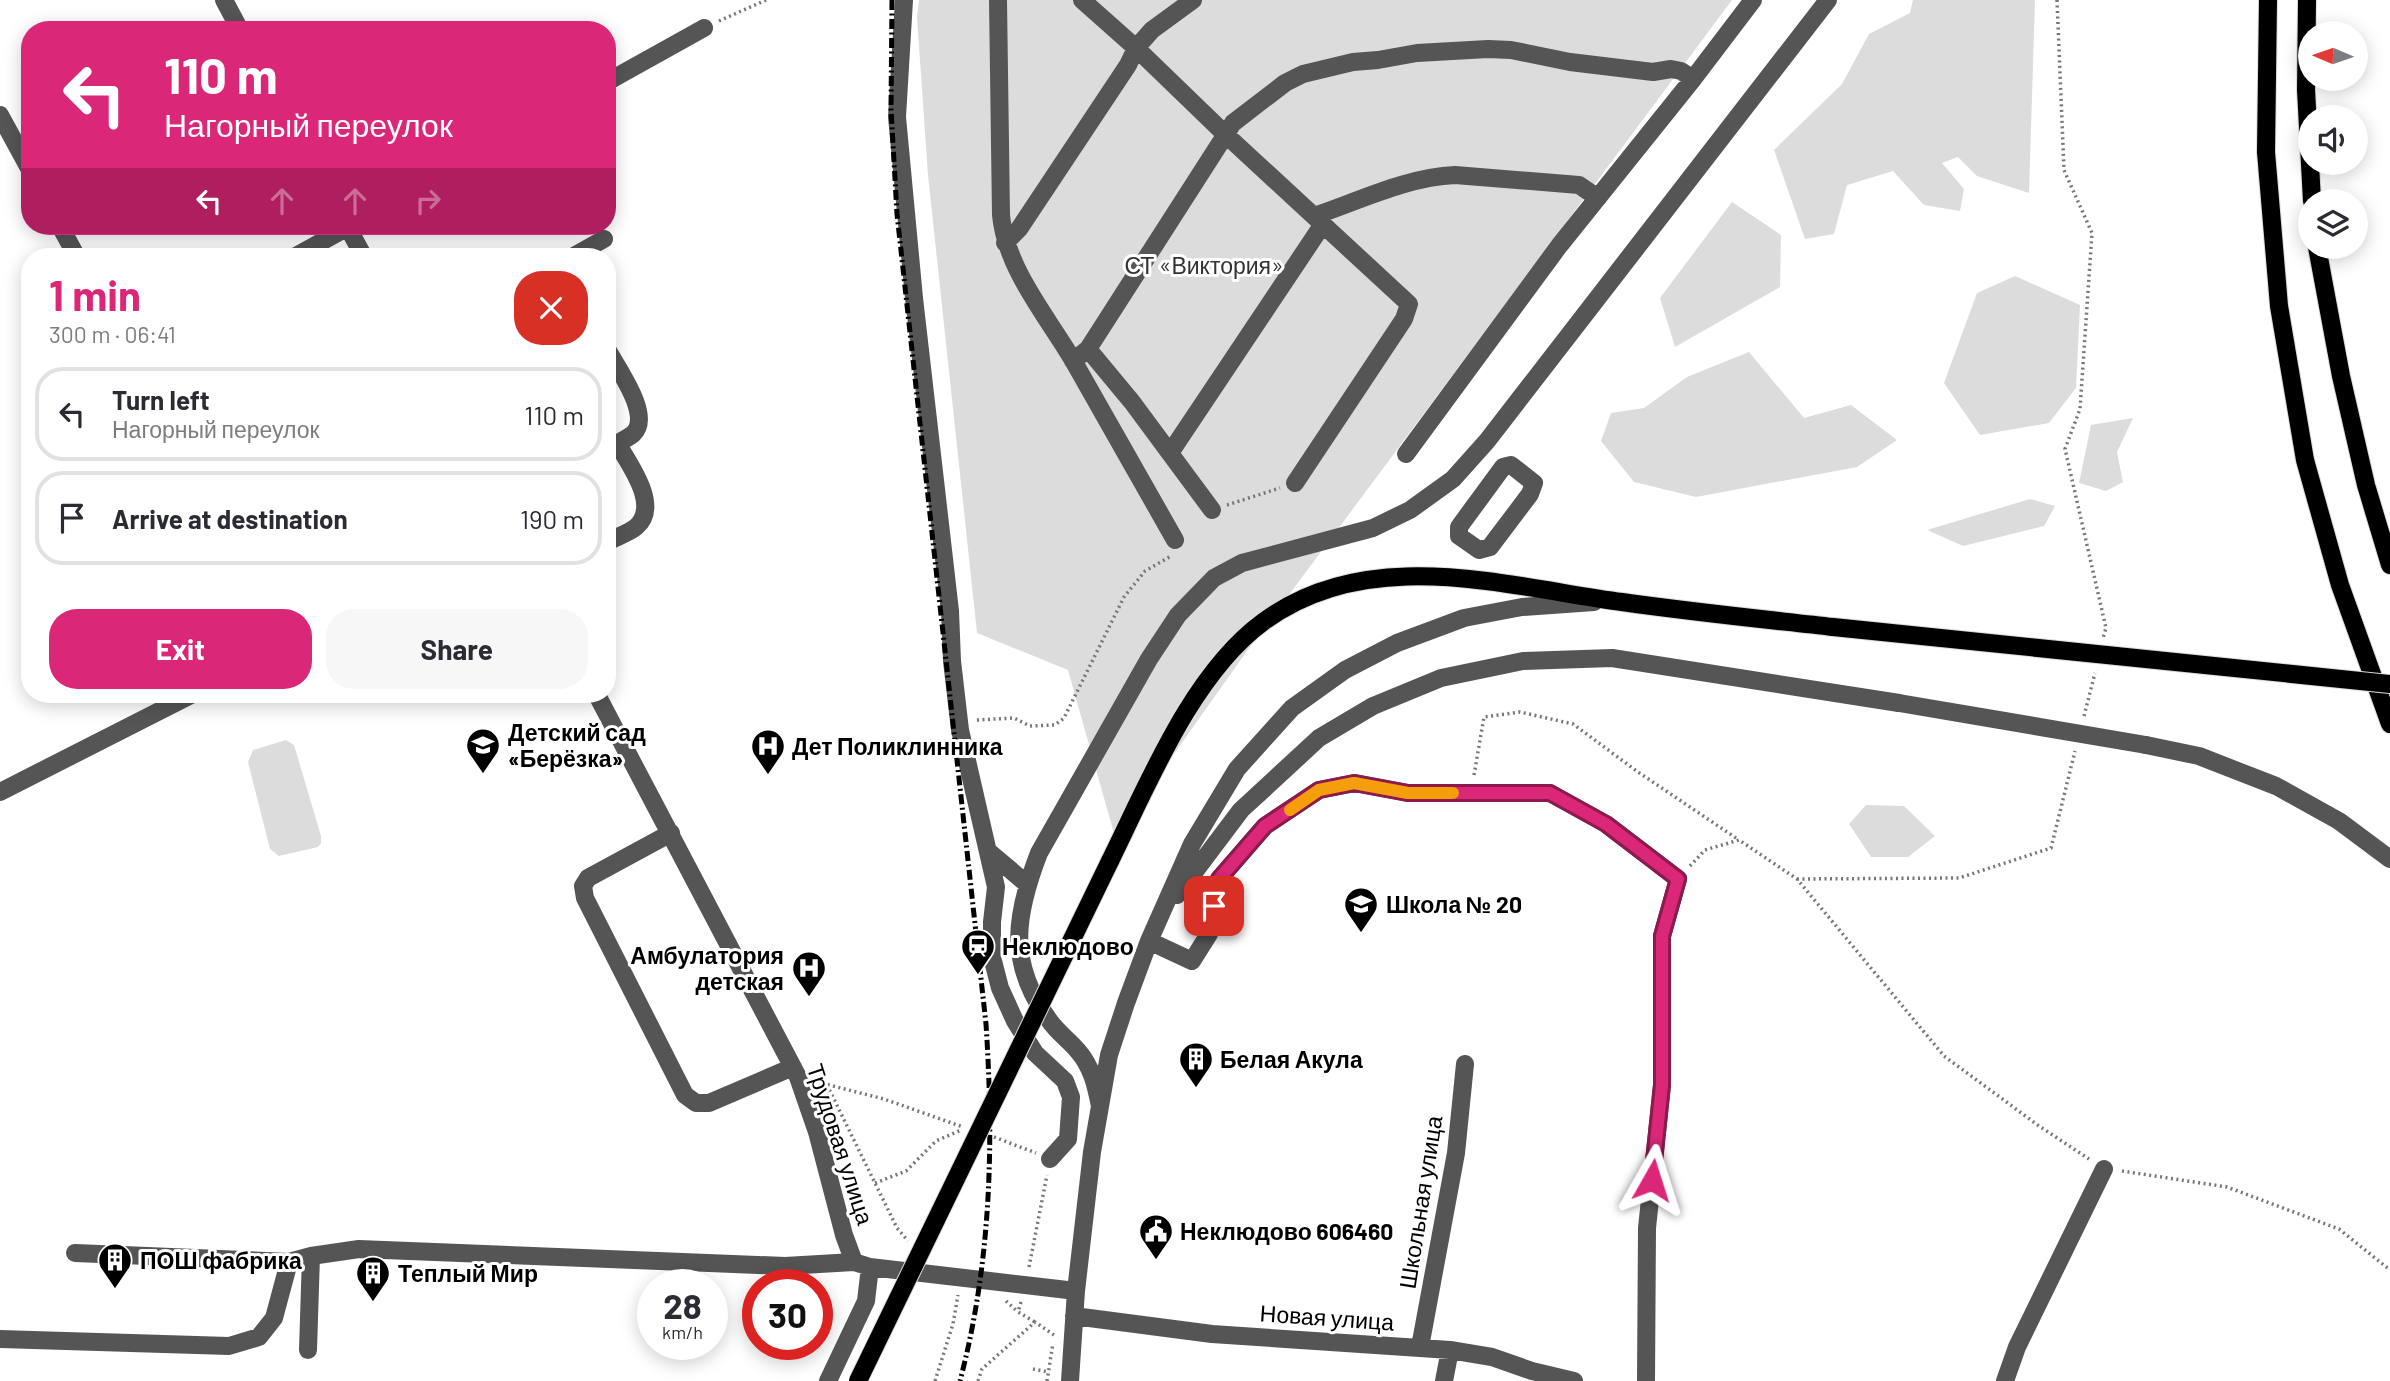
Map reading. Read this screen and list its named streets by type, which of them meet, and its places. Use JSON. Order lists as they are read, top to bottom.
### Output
{
  "streets": {
    "street": ["Трудовая улица", "Школьная улица", "Новая улица"]
  },
  "crossings": [
    ["Школьная улица", "Новая улица"]
  ],
  "parks": ["СТ «Виктория»"],
  "places": {
    "school or university": ["Детский сад «Берёзка»", "Школа № 20"],
    "hospital": ["Дет Поликлинника", "Амбулатория детская"],
    "station": ["Неклюдово"],
    "building": ["Белая Акула", "ПОШ фабрика", "Теплый Мир"],
    "public building": ["Неклюдово 606460"]
  },
  "north": "left",
  "page": {
    "turn": ["110 m", "Нагорный переулок"],
    "heading": ["1 min", "300 m · 06:41"],
    "list": [
      {
        "name": "Turn left",
        "note": "Нагорный переулок",
        "value": "110 m"
      },
      {
        "name": "Arrive at destination",
        "value": "190 m"
      }
    ],
    "buttons": ["Exit", "Share"],
    "speed": "28 km/h",
    "limit": "30"
  }
}
